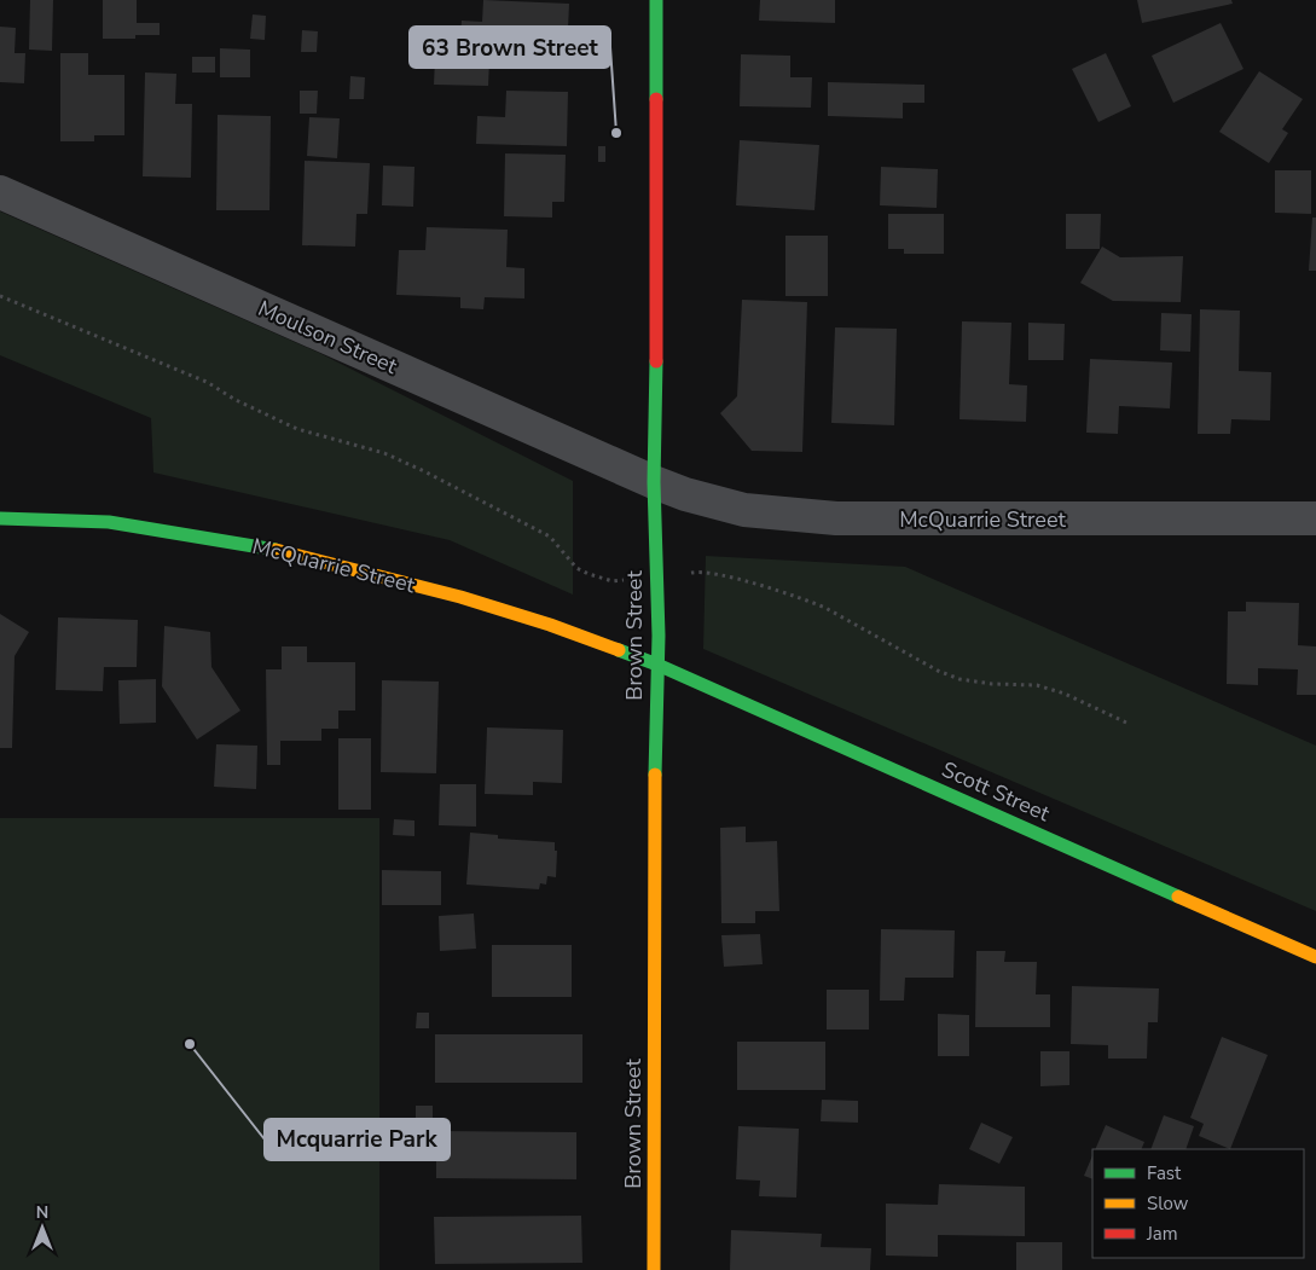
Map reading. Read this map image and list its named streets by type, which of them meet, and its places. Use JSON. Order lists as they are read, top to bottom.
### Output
{
  "streets": {
    "main road": ["McQuarrie Street", "Brown Street", "Scott Street"],
    "street": ["Moulson Street"]
  },
  "crossings": [
    ["Moulson Street", "McQuarrie Street"],
    ["Moulson Street", "Brown Street"],
    ["McQuarrie Street", "Brown Street"],
    ["McQuarrie Street", "Scott Street"],
    ["Brown Street", "Scott Street"]
  ],
  "places": ["63 Brown Street", "Mcquarrie Park"],
  "legend": ["Fast", "Slow", "Jam"],
  "north": "top"
}
